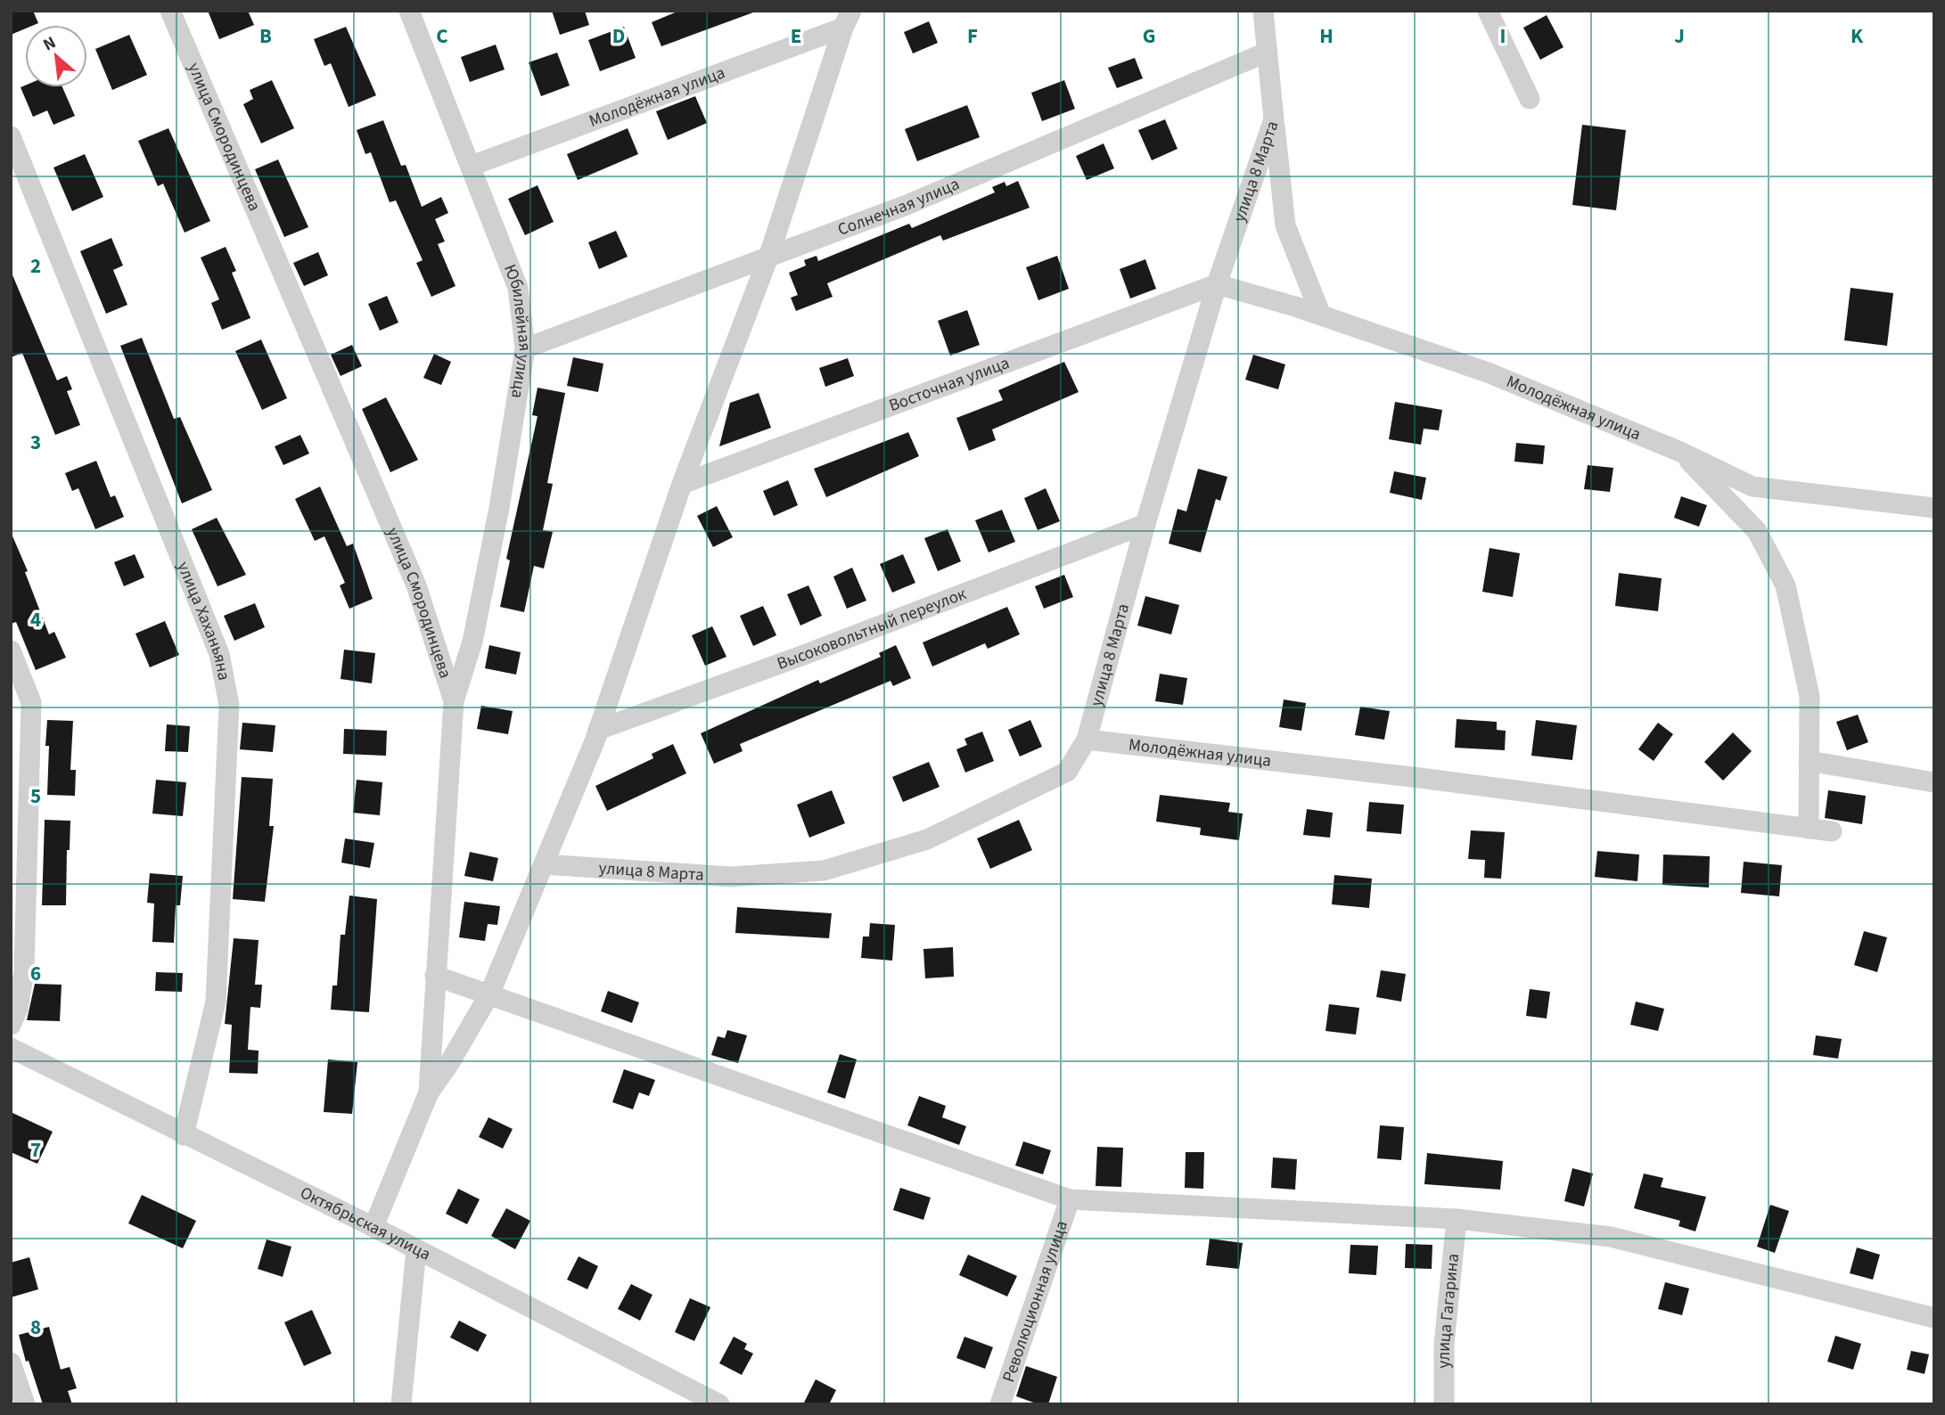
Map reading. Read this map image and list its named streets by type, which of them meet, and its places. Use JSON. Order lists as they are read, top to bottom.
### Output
{
  "streets": {
    "street": [
      "Молодёжная улица",
      "улица Смородинцева",
      "улица 8 Марта",
      "Солнечная улица",
      "Юбилейная улица",
      "Восточная улица",
      "улица Хаханьяна",
      "Высоковольтный переулок",
      "Октябрьская улица",
      "Революционная улица",
      "улица Гагарина"
    ]
  },
  "crossings": [
    ["Молодёжная улица", "улица 8 Марта"],
    ["Молодёжная улица", "Юбилейная улица"],
    ["Молодёжная улица", "Восточная улица"],
    ["улица Смородинцева", "Юбилейная улица"],
    ["улица Смородинцева", "Октябрьская улица"],
    ["улица 8 Марта", "Солнечная улица"],
    ["улица 8 Марта", "Восточная улица"],
    ["улица 8 Марта", "Высоковольтный переулок"],
    ["Солнечная улица", "Юбилейная улица"],
    ["улица Хаханьяна", "Октябрьская улица"]
  ],
  "north": "top left",
  "grid": {
    "columns": [
      "B",
      "C",
      "D",
      "E",
      "F",
      "G",
      "H",
      "I",
      "J",
      "K"
    ],
    "rows": [
      "2",
      "3",
      "4",
      "5",
      "6",
      "7",
      "8"
    ]
  }
}
